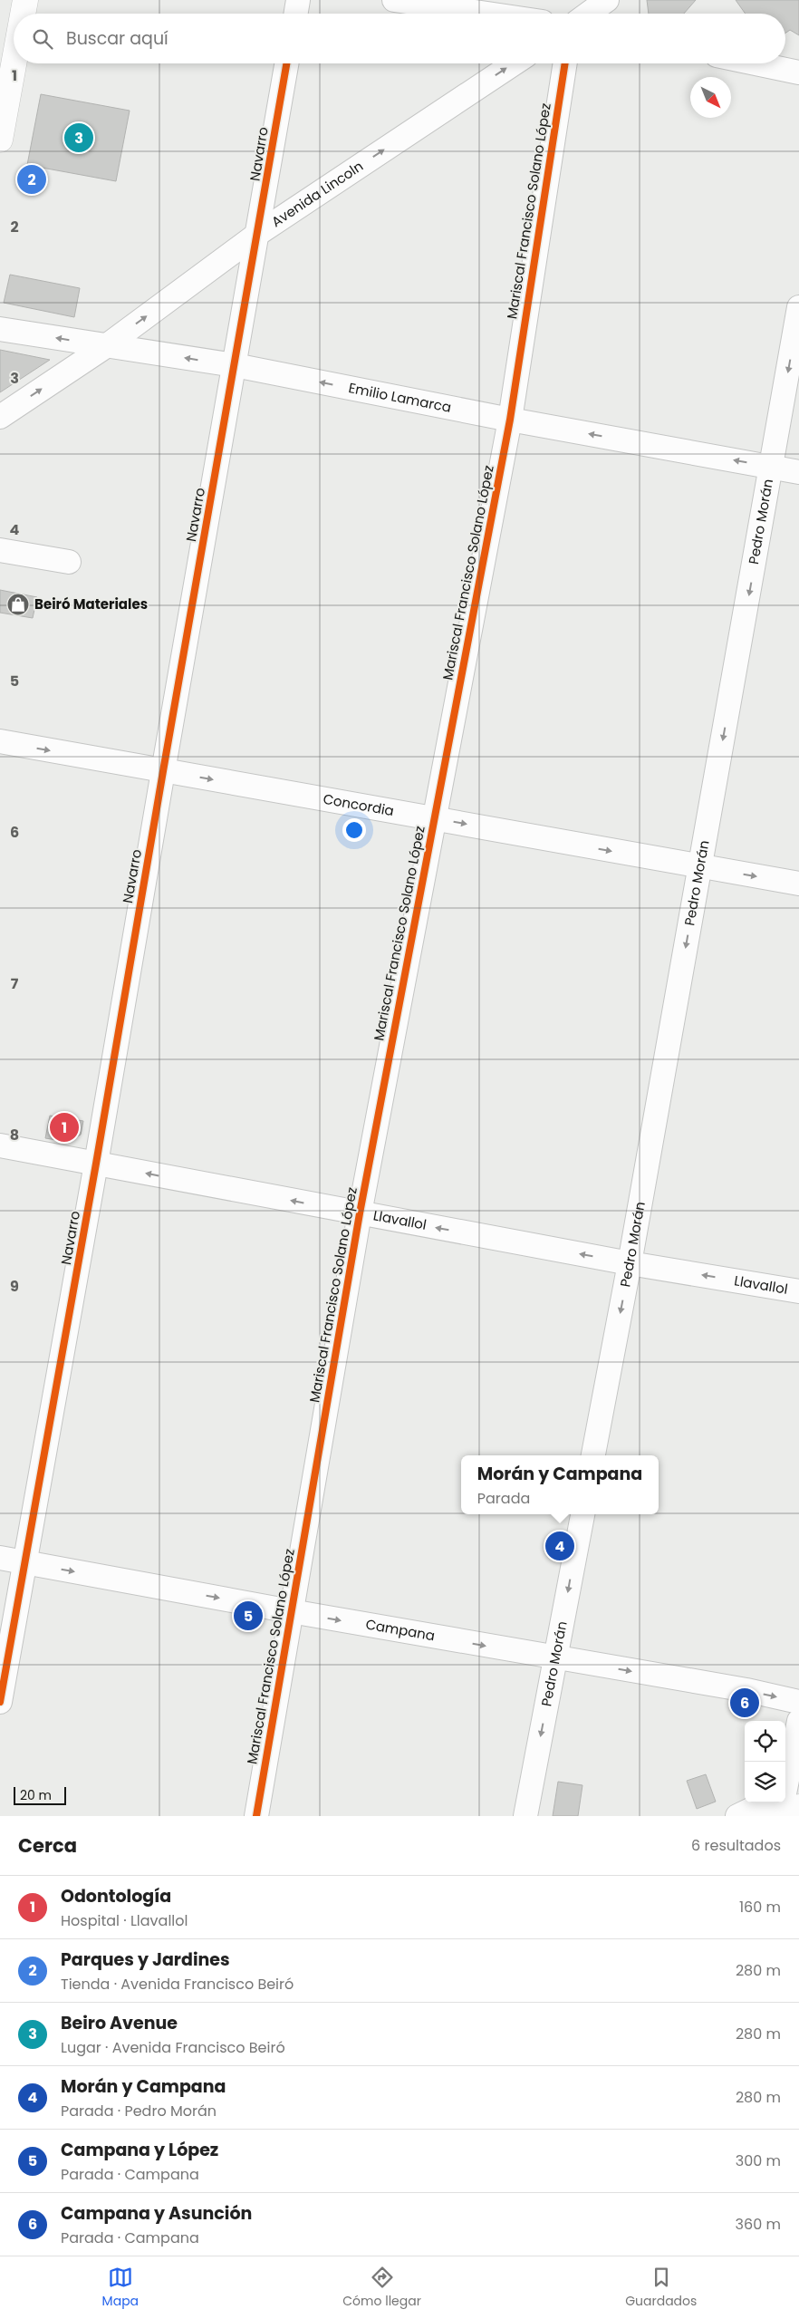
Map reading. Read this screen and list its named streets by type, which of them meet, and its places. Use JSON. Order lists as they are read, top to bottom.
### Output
{
  "streets": {
    "street": [
      "Navarro",
      "Avenida Lincoln",
      "Mariscal Francisco Solano López",
      "Emilio Lamarca",
      "Pedro Morán",
      "Concordia",
      "Llavallol",
      "Campana"
    ]
  },
  "crossings": [
    ["Navarro", "Avenida Lincoln"],
    ["Navarro", "Emilio Lamarca"],
    ["Navarro", "Concordia"],
    ["Navarro", "Llavallol"],
    ["Navarro", "Campana"],
    ["Avenida Lincoln", "Emilio Lamarca"],
    ["Mariscal Francisco Solano López", "Emilio Lamarca"],
    ["Mariscal Francisco Solano López", "Concordia"],
    ["Mariscal Francisco Solano López", "Llavallol"],
    ["Mariscal Francisco Solano López", "Campana"],
    ["Emilio Lamarca", "Pedro Morán"],
    ["Pedro Morán", "Concordia"],
    ["Pedro Morán", "Llavallol"],
    ["Pedro Morán", "Campana"]
  ],
  "one_way": [
    "Avenida Lincoln",
    "Emilio Lamarca",
    "Pedro Morán",
    "Concordia",
    "Llavallol",
    "Campana"
  ],
  "places": {
    "shop": ["Beiró Materiales"]
  },
  "scale_bar": "20 m",
  "north": "bottom right",
  "page": {
    "search": "Buscar aquí",
    "pins": [
      "3",
      "2",
      "1",
      "4",
      "5",
      "6"
    ],
    "popup": ["Morán y Campana", "Parada"],
    "scale": "20 m",
    "heading": ["Cerca", "6 resultados"],
    "list": [
      {
        "mark": "1",
        "name": "Odontología",
        "note": "Hospital · Llavallol",
        "value": "160 m"
      },
      {
        "mark": "2",
        "name": "Parques y Jardines",
        "note": "Tienda · Avenida Francisco Beiró",
        "value": "280 m"
      },
      {
        "mark": "3",
        "name": "Beiro Avenue",
        "note": "Lugar · Avenida Francisco Beiró",
        "value": "280 m"
      },
      {
        "mark": "4",
        "name": "Morán y Campana",
        "note": "Parada · Pedro Morán",
        "value": "280 m"
      },
      {
        "mark": "5",
        "name": "Campana y López",
        "note": "Parada · Campana",
        "value": "300 m"
      },
      {
        "mark": "6",
        "name": "Campana y Asunción",
        "note": "Parada · Campana",
        "value": "360 m"
      }
    ],
    "nav": ["Mapa", "Cómo llegar", "Guardados"]
  },
  "grid": {
    "rows": [
      "1",
      "2",
      "3",
      "4",
      "5",
      "6",
      "7",
      "8",
      "9"
    ]
  }
}
